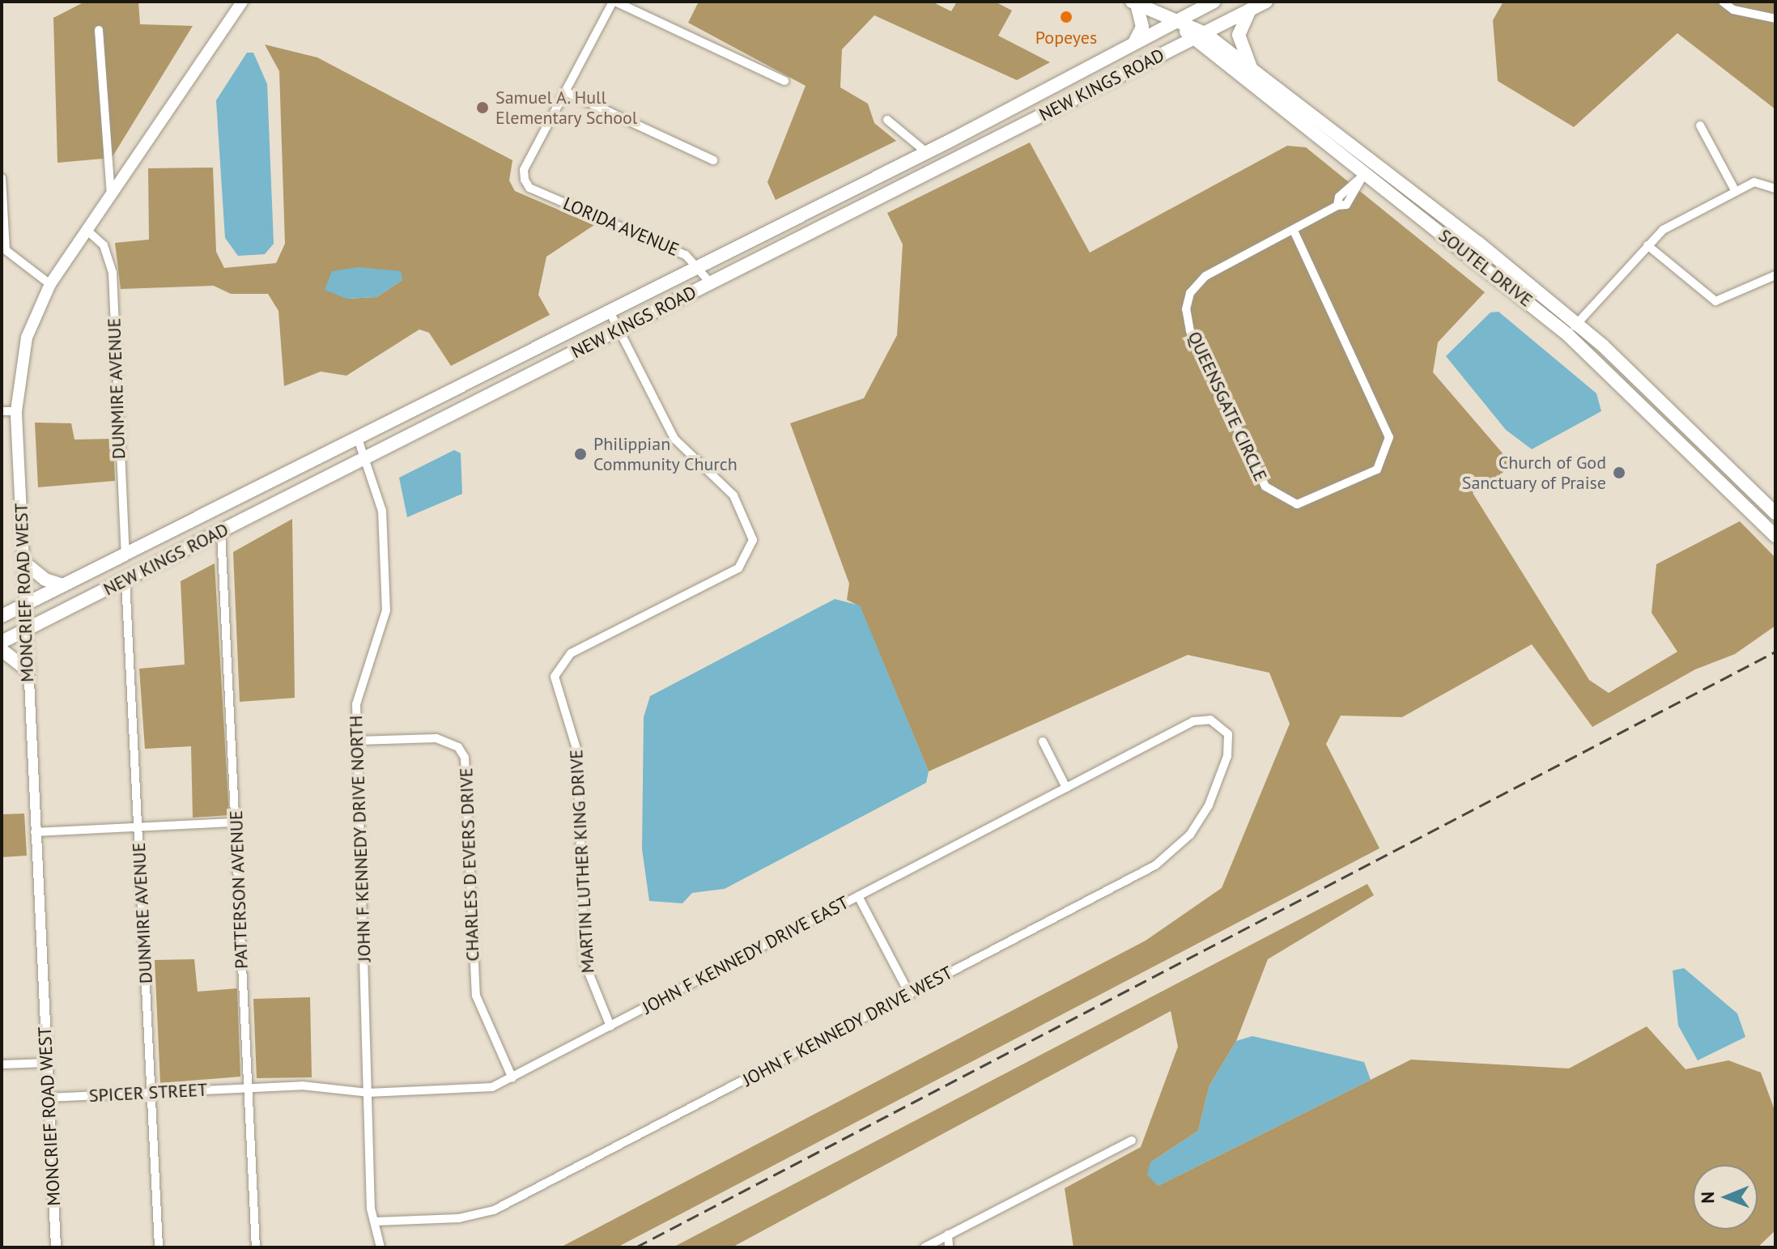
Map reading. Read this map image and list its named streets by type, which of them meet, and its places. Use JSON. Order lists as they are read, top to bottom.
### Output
{
  "streets": {
    "main road": ["NEW KINGS ROAD", "SOUTEL DRIVE", "MONCRIEF ROAD WEST"],
    "street": [
      "LORIDA AVENUE",
      "DUNMIRE AVENUE",
      "QUEENSGATE CIRCLE",
      "JOHN F KENNEDY DRIVE NORTH",
      "MARTIN LUTHER KING DRIVE",
      "CHARLES D EVERS DRIVE",
      "PATTERSON AVENUE",
      "JOHN F KENNEDY DRIVE EAST",
      "JOHN F KENNEDY DRIVE WEST",
      "SPICER STREET"
    ]
  },
  "crossings": [
    ["NEW KINGS ROAD", "LORIDA AVENUE"],
    ["NEW KINGS ROAD", "SOUTEL DRIVE"],
    ["NEW KINGS ROAD", "DUNMIRE AVENUE"],
    ["NEW KINGS ROAD", "MONCRIEF ROAD WEST"],
    ["NEW KINGS ROAD", "JOHN F KENNEDY DRIVE NORTH"],
    ["NEW KINGS ROAD", "MARTIN LUTHER KING DRIVE"],
    ["NEW KINGS ROAD", "PATTERSON AVENUE"],
    ["SOUTEL DRIVE", "QUEENSGATE CIRCLE"],
    ["DUNMIRE AVENUE", "MONCRIEF ROAD WEST"],
    ["DUNMIRE AVENUE", "SPICER STREET"],
    ["MONCRIEF ROAD WEST", "SPICER STREET"],
    ["JOHN F KENNEDY DRIVE NORTH", "CHARLES D EVERS DRIVE"],
    ["JOHN F KENNEDY DRIVE NORTH", "JOHN F KENNEDY DRIVE EAST"],
    ["JOHN F KENNEDY DRIVE NORTH", "JOHN F KENNEDY DRIVE WEST"],
    ["MARTIN LUTHER KING DRIVE", "JOHN F KENNEDY DRIVE EAST"],
    ["CHARLES D EVERS DRIVE", "JOHN F KENNEDY DRIVE EAST"],
    ["PATTERSON AVENUE", "JOHN F KENNEDY DRIVE EAST"],
    ["PATTERSON AVENUE", "SPICER STREET"],
    ["JOHN F KENNEDY DRIVE EAST", "JOHN F KENNEDY DRIVE WEST"],
    ["JOHN F KENNEDY DRIVE EAST", "SPICER STREET"]
  ],
  "places": [
    "Popeyes",
    "Samuel A. Hull Elementary School",
    "Philippian Community Church",
    "Church of God Sanctuary of Praise"
  ],
  "north": "left"
}
